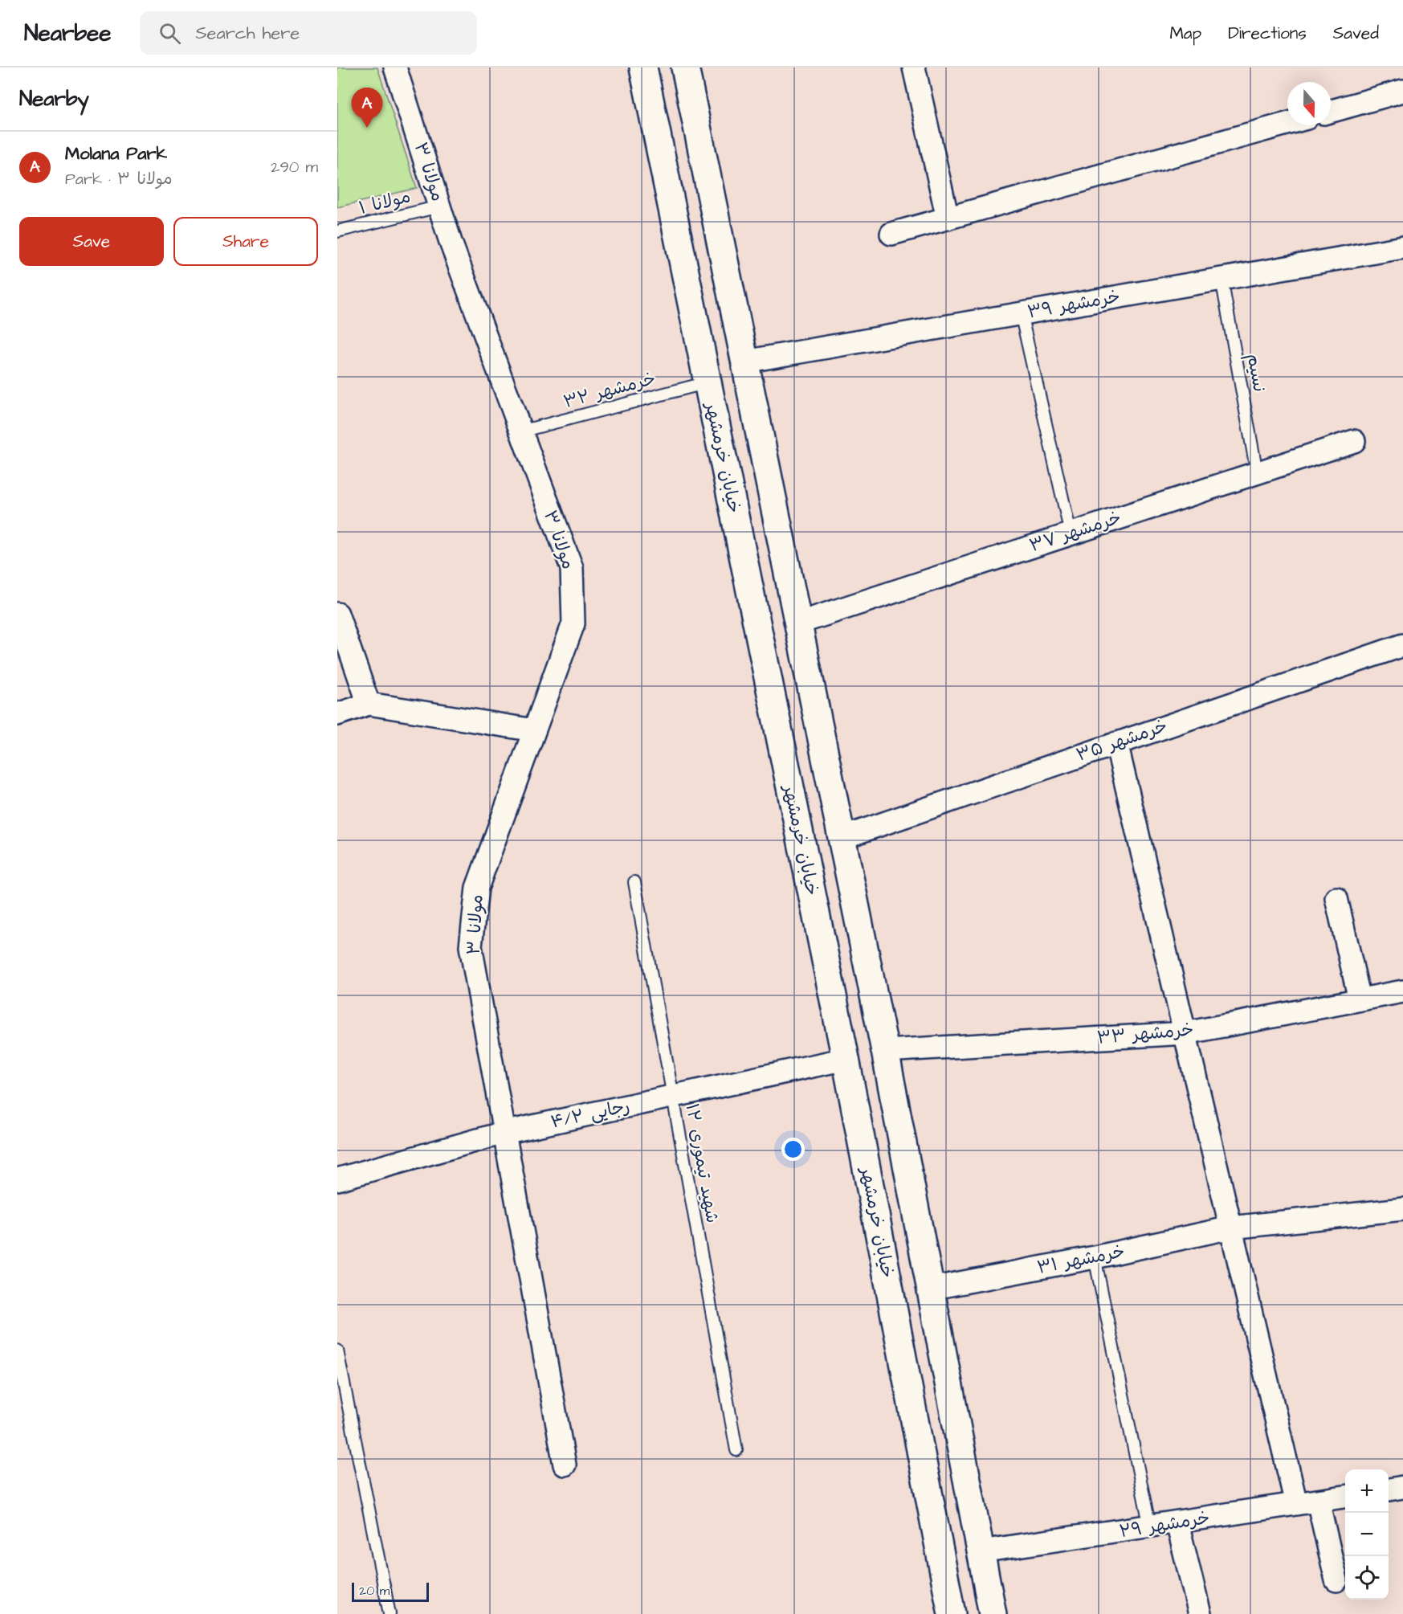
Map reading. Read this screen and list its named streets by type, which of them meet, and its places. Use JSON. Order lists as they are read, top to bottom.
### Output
{
  "streets": {
    "main road": ["خیابان خرمشهر"],
    "street": [
      "مولانا ۳",
      "خرمشهر ۳۹",
      "خرمشهر ۳۷",
      "خرمشهر ۳۵",
      "خرمشهر ۳۳",
      "رجایی ۴/۲",
      "خرمشهر ۳۱",
      "خرمشهر ۲۹"
    ],
    "lane": [
      "مولانا ۱",
      "نسیم",
      "خرمشهر ۳۲",
      "شهید تیموری ۱۲"
    ]
  },
  "crossings": [
    ["مولانا ۳", "مولانا ۱"],
    ["مولانا ۳", "خرمشهر ۳۲"],
    ["مولانا ۳", "رجایی ۴/۲"],
    ["خرمشهر ۳۹", "نسیم"],
    ["نسیم", "خرمشهر ۳۷"],
    ["خرمشهر ۳۲", "خیابان خرمشهر"],
    ["خیابان خرمشهر", "رجایی ۴/۲"],
    ["رجایی ۴/۲", "شهید تیموری ۱۲"]
  ],
  "scale_bar": "20 m",
  "north": "bottom",
  "page": {
    "header": "Nearbee",
    "search": "Search here",
    "nav": ["Map", "Directions", "Saved"],
    "heading": "Nearby",
    "pins": "A",
    "list": [
      {
        "mark": "A",
        "name": "Molana Park",
        "note": "Park · مولانا ۳",
        "value": "290 m"
      }
    ],
    "buttons": ["Save", "Share"],
    "map_buttons": ["+", "−"],
    "scale": "20 m"
  }
}
